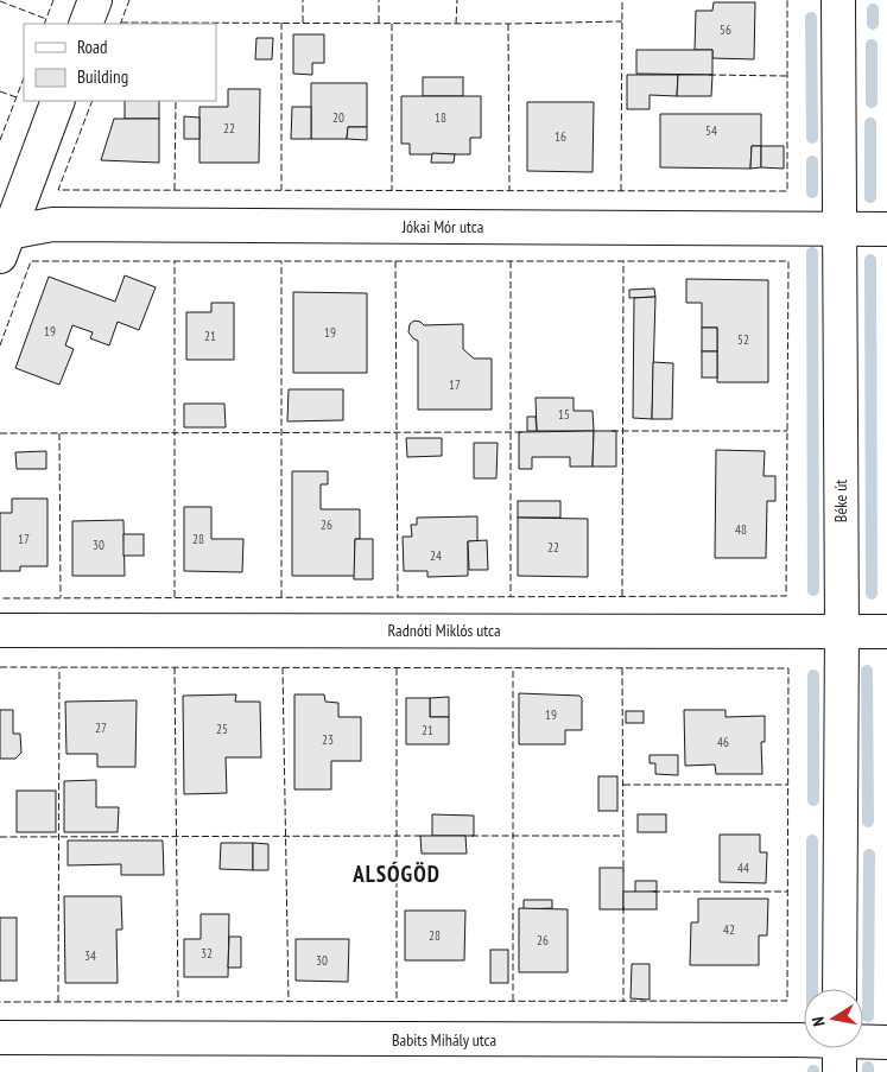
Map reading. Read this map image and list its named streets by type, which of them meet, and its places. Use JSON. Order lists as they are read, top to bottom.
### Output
{
  "streets": {
    "street": [
      "Jókai Mór utca",
      "Béke út",
      "Radnóti Miklós utca",
      "Babits Mihály utca"
    ]
  },
  "crossings": [
    ["Jókai Mór utca", "Béke út"],
    ["Béke út", "Radnóti Miklós utca"]
  ],
  "districts": ["ALSÓGÖD"],
  "house_numbers": [
    "56",
    "20",
    "18",
    "22",
    "54",
    "16",
    "19",
    "19",
    "21",
    "52",
    "17",
    "15",
    "26",
    "48",
    "17",
    "28",
    "30",
    "22",
    "24",
    "19",
    "27",
    "25",
    "21",
    "23",
    "46",
    "44",
    "42",
    "28",
    "26",
    "32",
    "34",
    "30"
  ],
  "legend": ["Road", "Building"],
  "north": "left"
}
